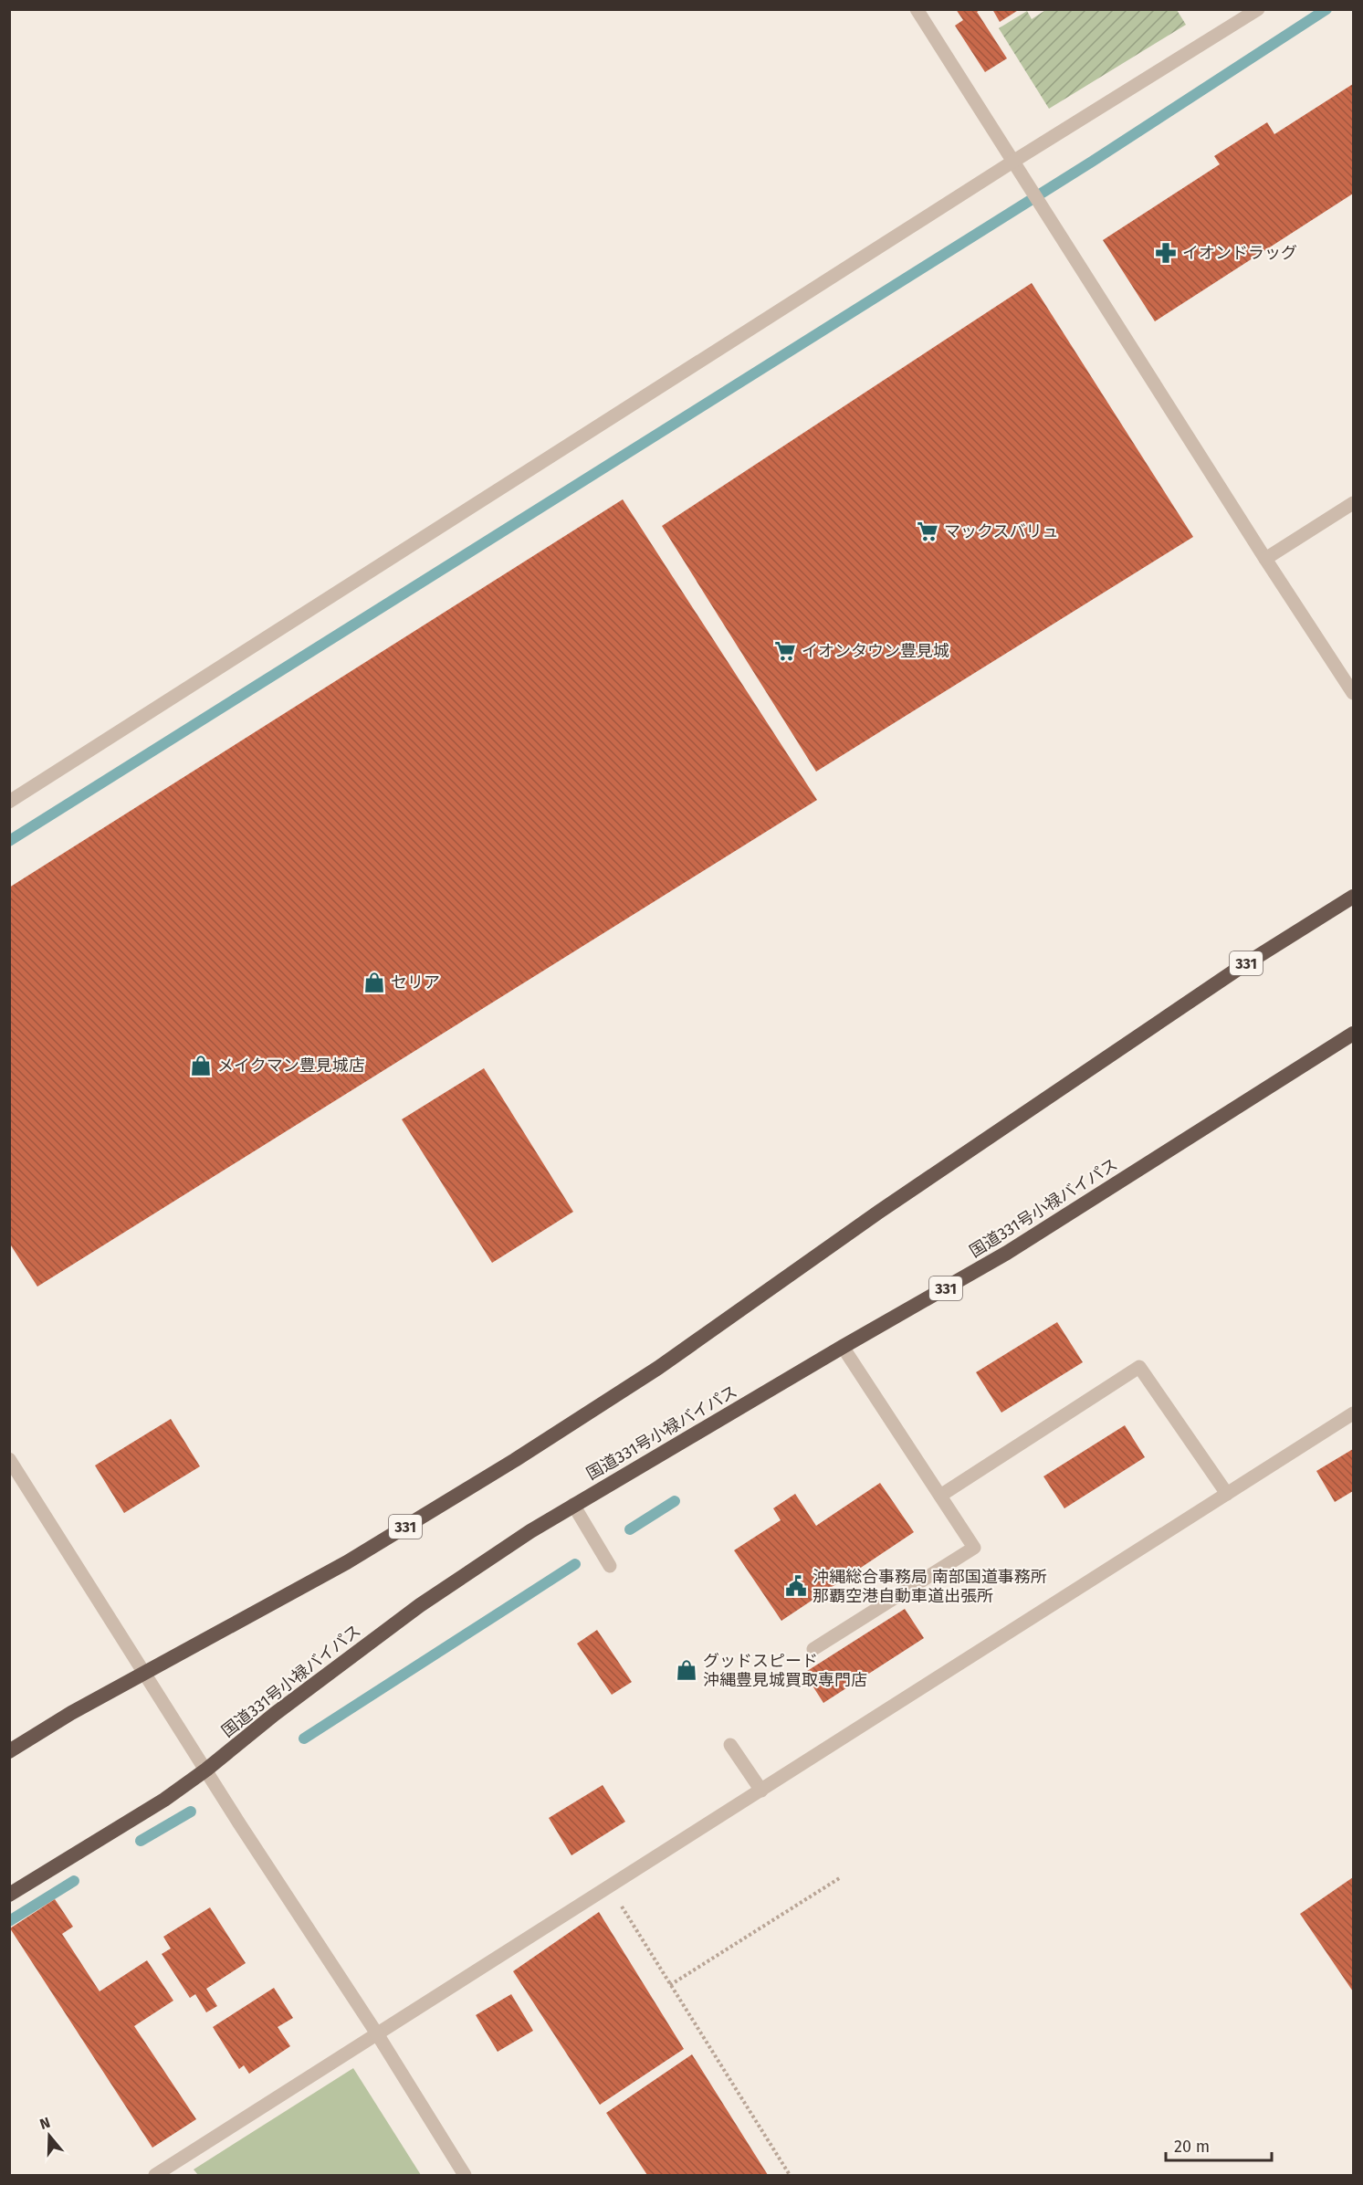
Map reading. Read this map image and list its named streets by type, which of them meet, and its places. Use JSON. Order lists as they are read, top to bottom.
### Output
{
  "streets": {
    "highway": ["331", "国道331号小禄バイパス"]
  },
  "places": {
    "pharmacy": ["イオンドラッグ"],
    "supermarket": ["マックスバリュ", "イオンタウン豊見城"],
    "shop": ["セリア", "メイクマン豊見城店", "グッドスピード 沖縄豊見城買取専門店"],
    "public building": ["沖縄総合事務局 南部国道事務所 那覇空港自動車道出張所"]
  },
  "scale_bar": "20 m",
  "north": "top"
}
